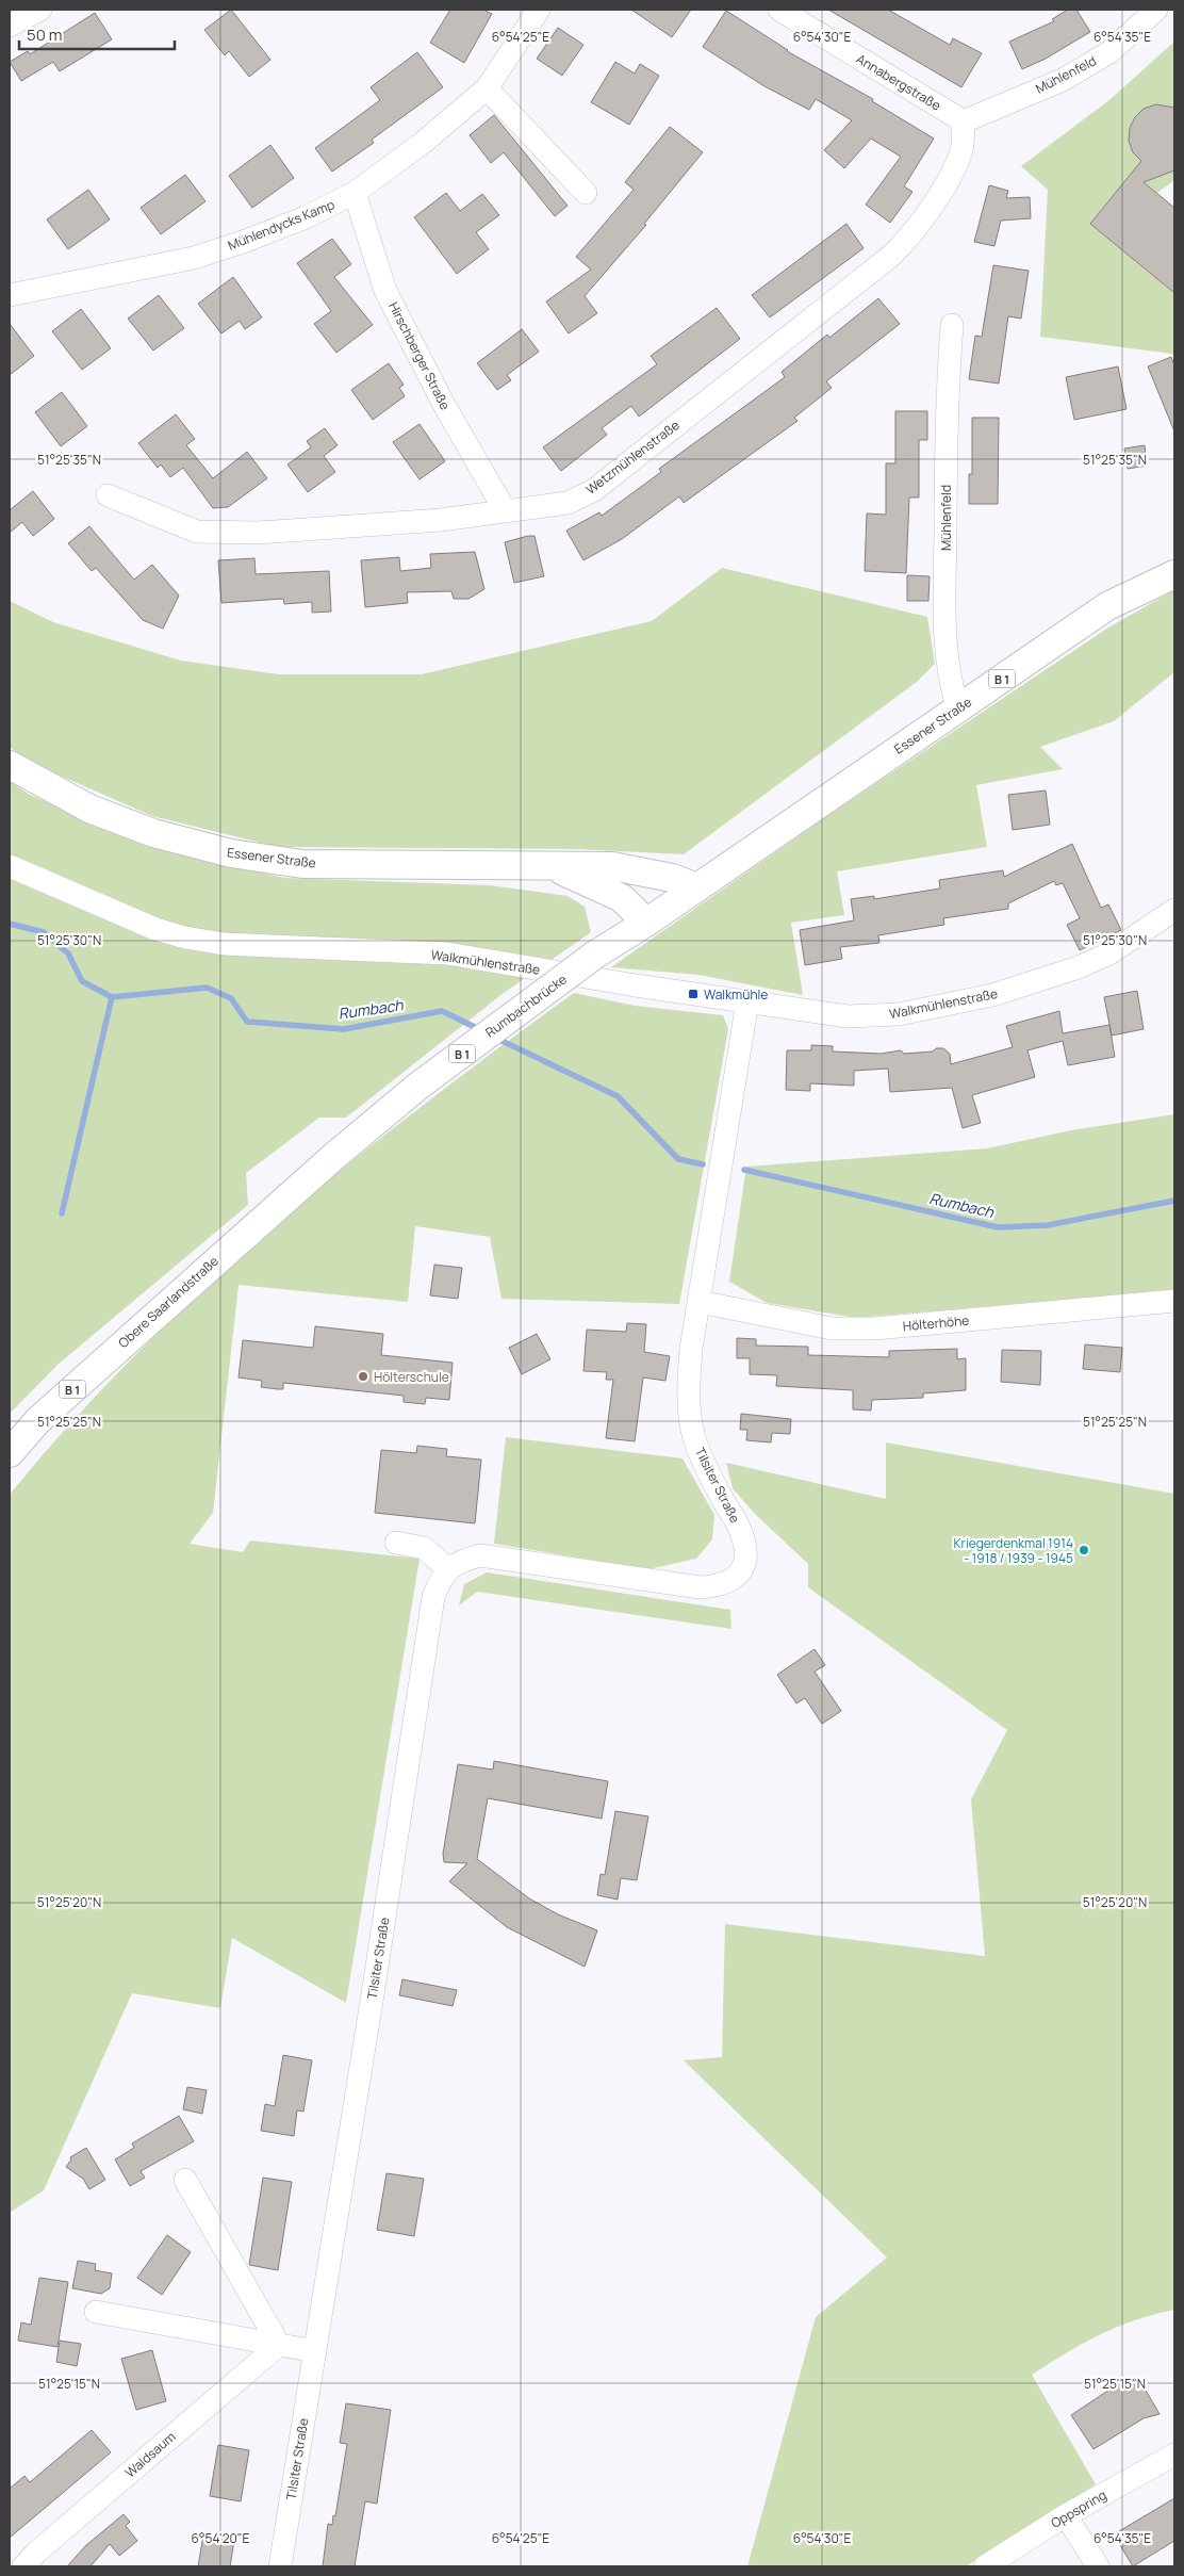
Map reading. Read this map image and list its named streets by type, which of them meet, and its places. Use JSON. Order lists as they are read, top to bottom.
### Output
{
  "streets": {
    "main road": [
      "B 1",
      "Essener Straße",
      "Rumbachbrücke",
      "Obere Saarlandstraße"
    ],
    "street": [
      "Mühlenfeld",
      "Annabergstraße",
      "Mühlendycks Kamp",
      "Hirschberger Straße",
      "Wetzmühlenstraße",
      "Walkmühlenstraße",
      "Hölterhöhe",
      "Tilsiter Straße",
      "Waldsaum",
      "Oppspring"
    ]
  },
  "crossings": [
    ["Mühlenfeld", "Annabergstraße"],
    ["Mühlenfeld", "Wetzmühlenstraße"],
    ["Mühlenfeld", "Essener Straße"],
    ["Annabergstraße", "Wetzmühlenstraße"],
    ["Mühlendycks Kamp", "Hirschberger Straße"],
    ["Hirschberger Straße", "Wetzmühlenstraße"],
    ["Essener Straße", "Rumbachbrücke"],
    ["Walkmühlenstraße", "Tilsiter Straße"],
    ["Rumbachbrücke", "Obere Saarlandstraße"],
    ["Hölterhöhe", "Tilsiter Straße"]
  ],
  "water": ["Rumbach"],
  "places": {
    "transit": ["Walkmühle"],
    "other": ["Hölterschule", "Kriegerdenkmal 1914 - 1918 / 1939 - 1945"]
  },
  "scale_bar": "50 m",
  "coordinates": [
    "6°54'25\"E",
    "6°54'30\"E",
    "6°54'35\"E",
    "51°25'35\"N",
    "51°25'30\"N",
    "51°25'25\"N",
    "51°25'20\"N",
    "51°25'15\"N",
    "6°54'20\"E"
  ]
}
